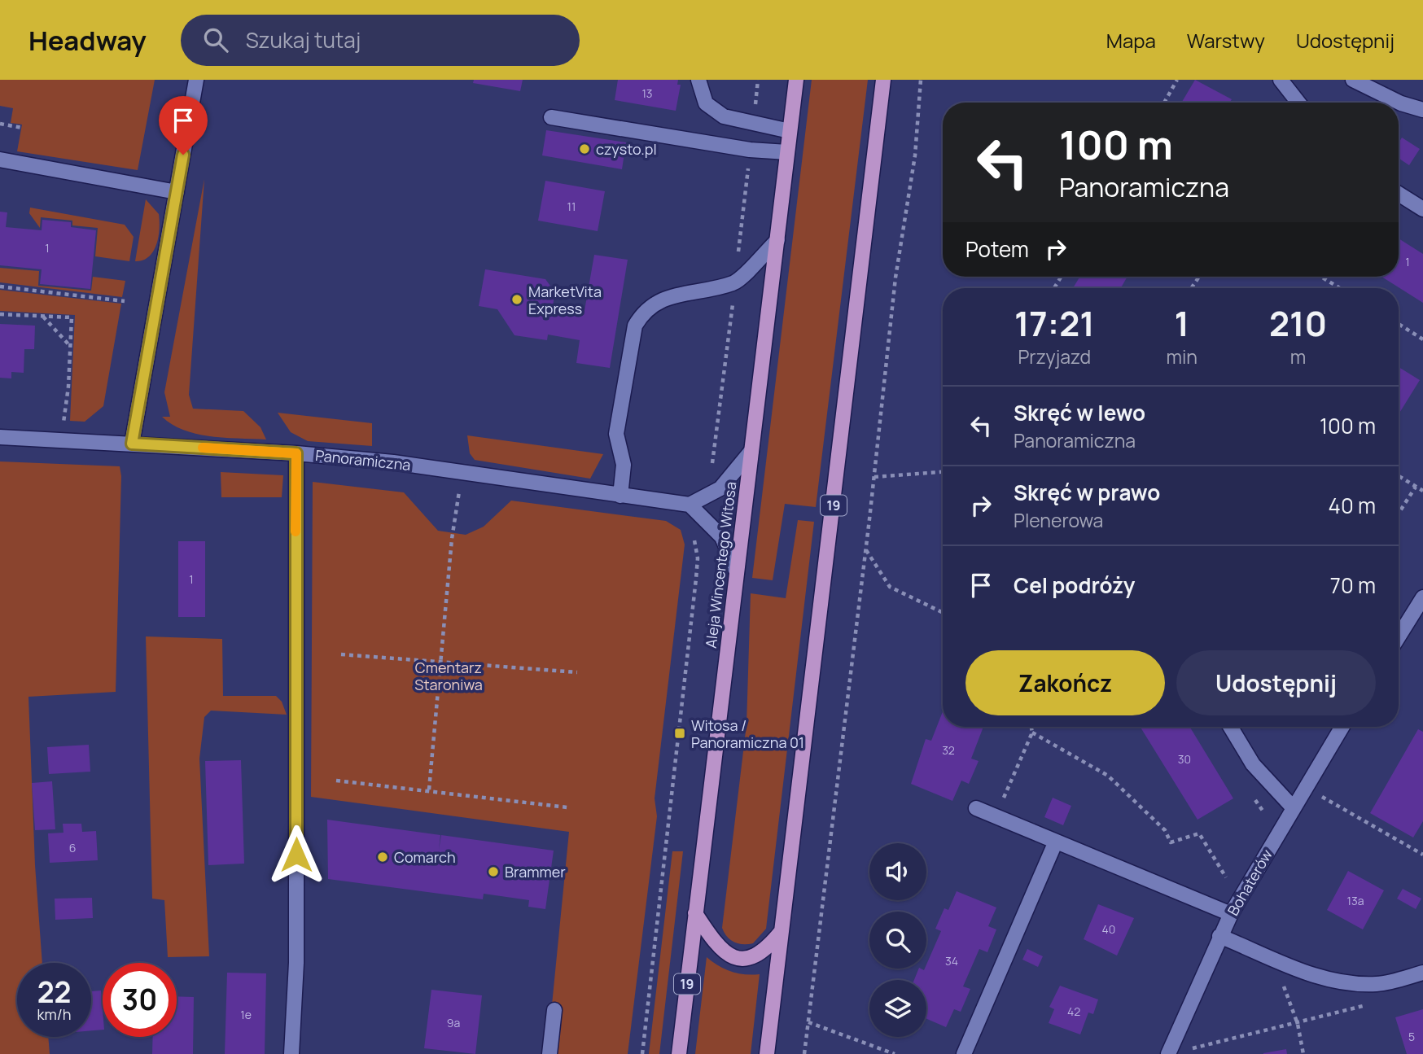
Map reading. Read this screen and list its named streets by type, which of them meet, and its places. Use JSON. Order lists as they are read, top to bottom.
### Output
{
  "streets": {
    "main road": ["19", "Aleja Wincentego Witosa"],
    "street": ["Panoramiczna", "Bohaterów"]
  },
  "parks": ["Cmentarz Staroniwa"],
  "places": {
    "other": [
      "czysto.pl",
      "MarketVita Express",
      "Comarch",
      "Brammer"
    ],
    "transit": ["Witosa / Panoramiczna 01"]
  },
  "house_numbers": [
    "13",
    "11",
    "1",
    "1",
    "1",
    "32",
    "30",
    "6",
    "13a",
    "40",
    "34",
    "42",
    "1e",
    "9a",
    "5"
  ],
  "page": {
    "header": "Headway",
    "search": "Szukaj tutaj",
    "nav": ["Mapa", "Warstwy", "Udostępnij"],
    "turn": ["100 m", "Panoramiczna"],
    "then": "Potem",
    "eta": [
      "17:21",
      "Przyjazd",
      "1",
      "min",
      "210",
      "m"
    ],
    "list": [
      {
        "name": "Skręć w lewo",
        "note": "Panoramiczna",
        "value": "100 m"
      },
      {
        "name": "Skręć w prawo",
        "note": "Plenerowa",
        "value": "40 m"
      },
      {
        "name": "Cel podróży",
        "value": "70 m"
      }
    ],
    "buttons": ["Zakończ", "Udostępnij"],
    "speed": "22 km/h",
    "limit": "30"
  }
}
